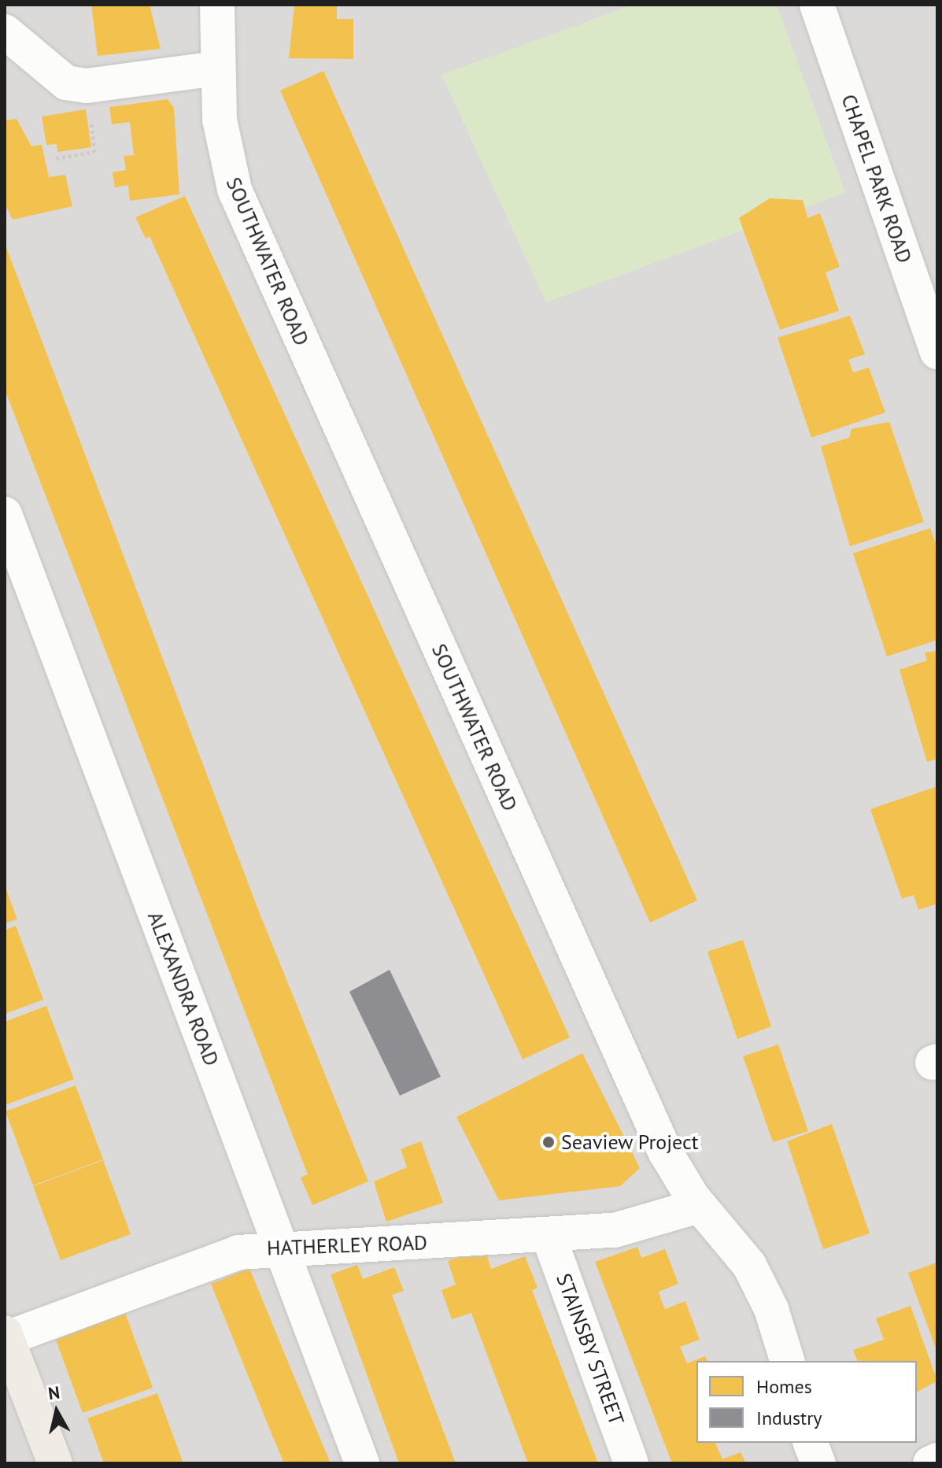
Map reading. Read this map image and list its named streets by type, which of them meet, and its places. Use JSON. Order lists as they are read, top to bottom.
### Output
{
  "streets": {
    "street": [
      "CHAPEL PARK ROAD",
      "SOUTHWATER ROAD",
      "ALEXANDRA ROAD",
      "HATHERLEY ROAD",
      "STAINSBY STREET"
    ]
  },
  "crossings": [
    ["SOUTHWATER ROAD", "HATHERLEY ROAD"],
    ["ALEXANDRA ROAD", "HATHERLEY ROAD"],
    ["HATHERLEY ROAD", "STAINSBY STREET"]
  ],
  "places": ["Seaview Project"],
  "legend": ["Homes", "Industry"],
  "north": "top"
}
